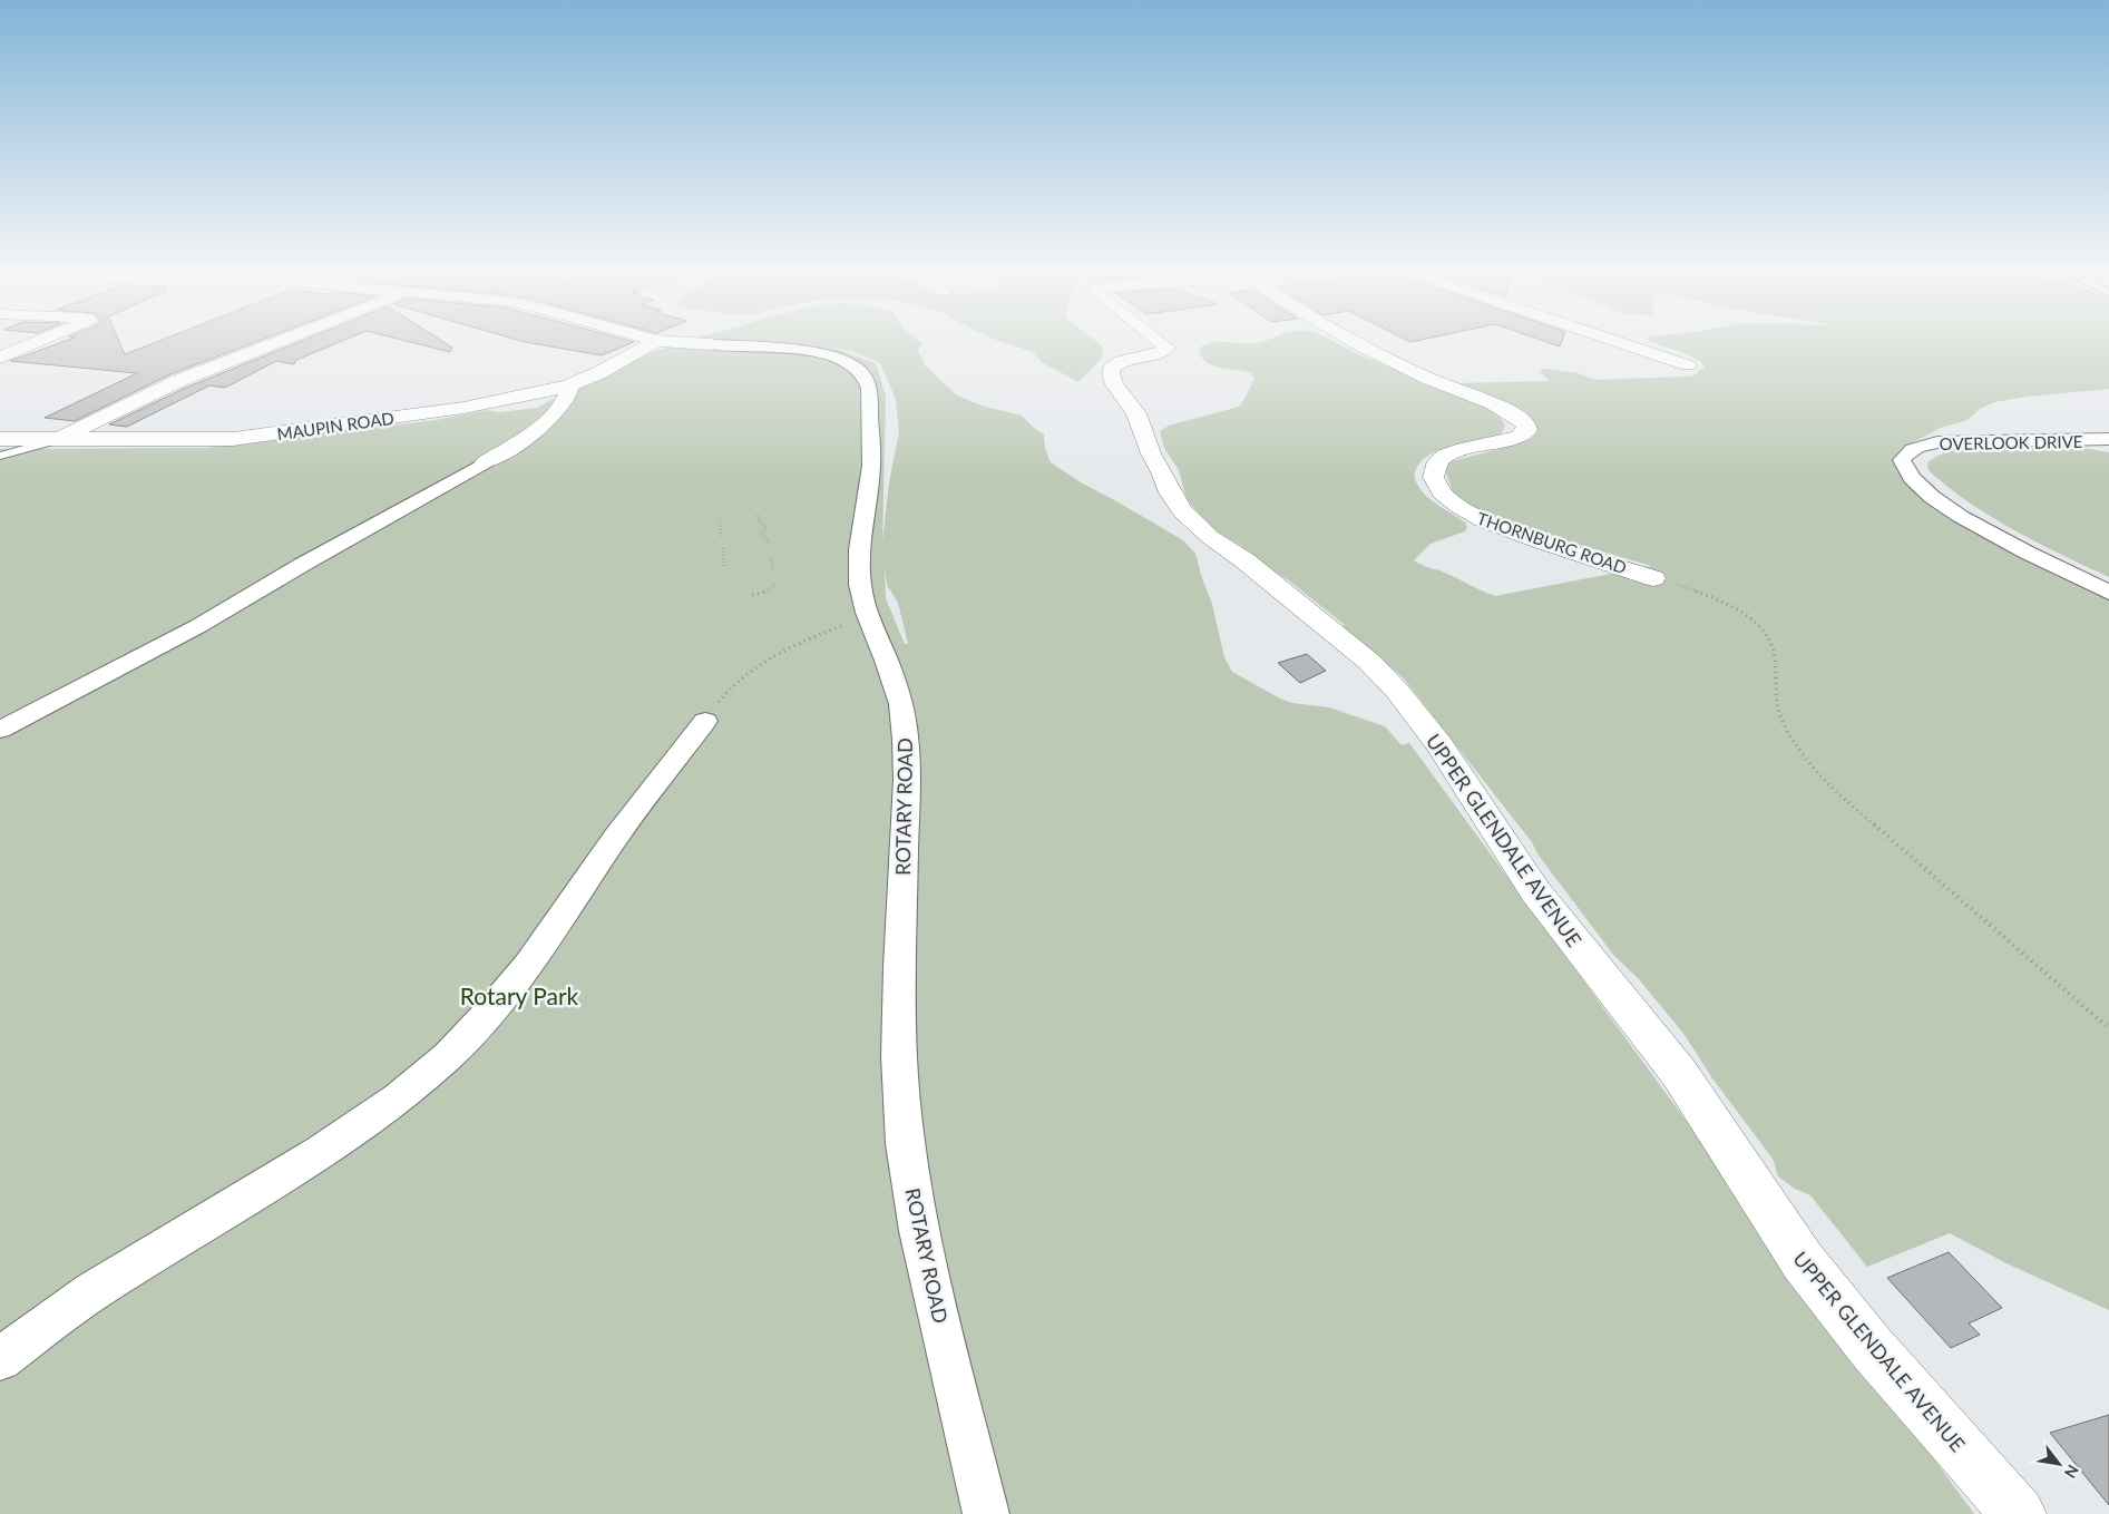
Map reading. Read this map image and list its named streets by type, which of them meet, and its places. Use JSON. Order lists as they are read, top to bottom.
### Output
{
  "streets": {
    "street": [
      "MAUPIN ROAD",
      "OVERLOOK DRIVE",
      "THORNBURG ROAD",
      "ROTARY ROAD",
      "UPPER GLENDALE AVENUE"
    ]
  },
  "parks": ["Rotary Park"],
  "north": "bottom right"
}
